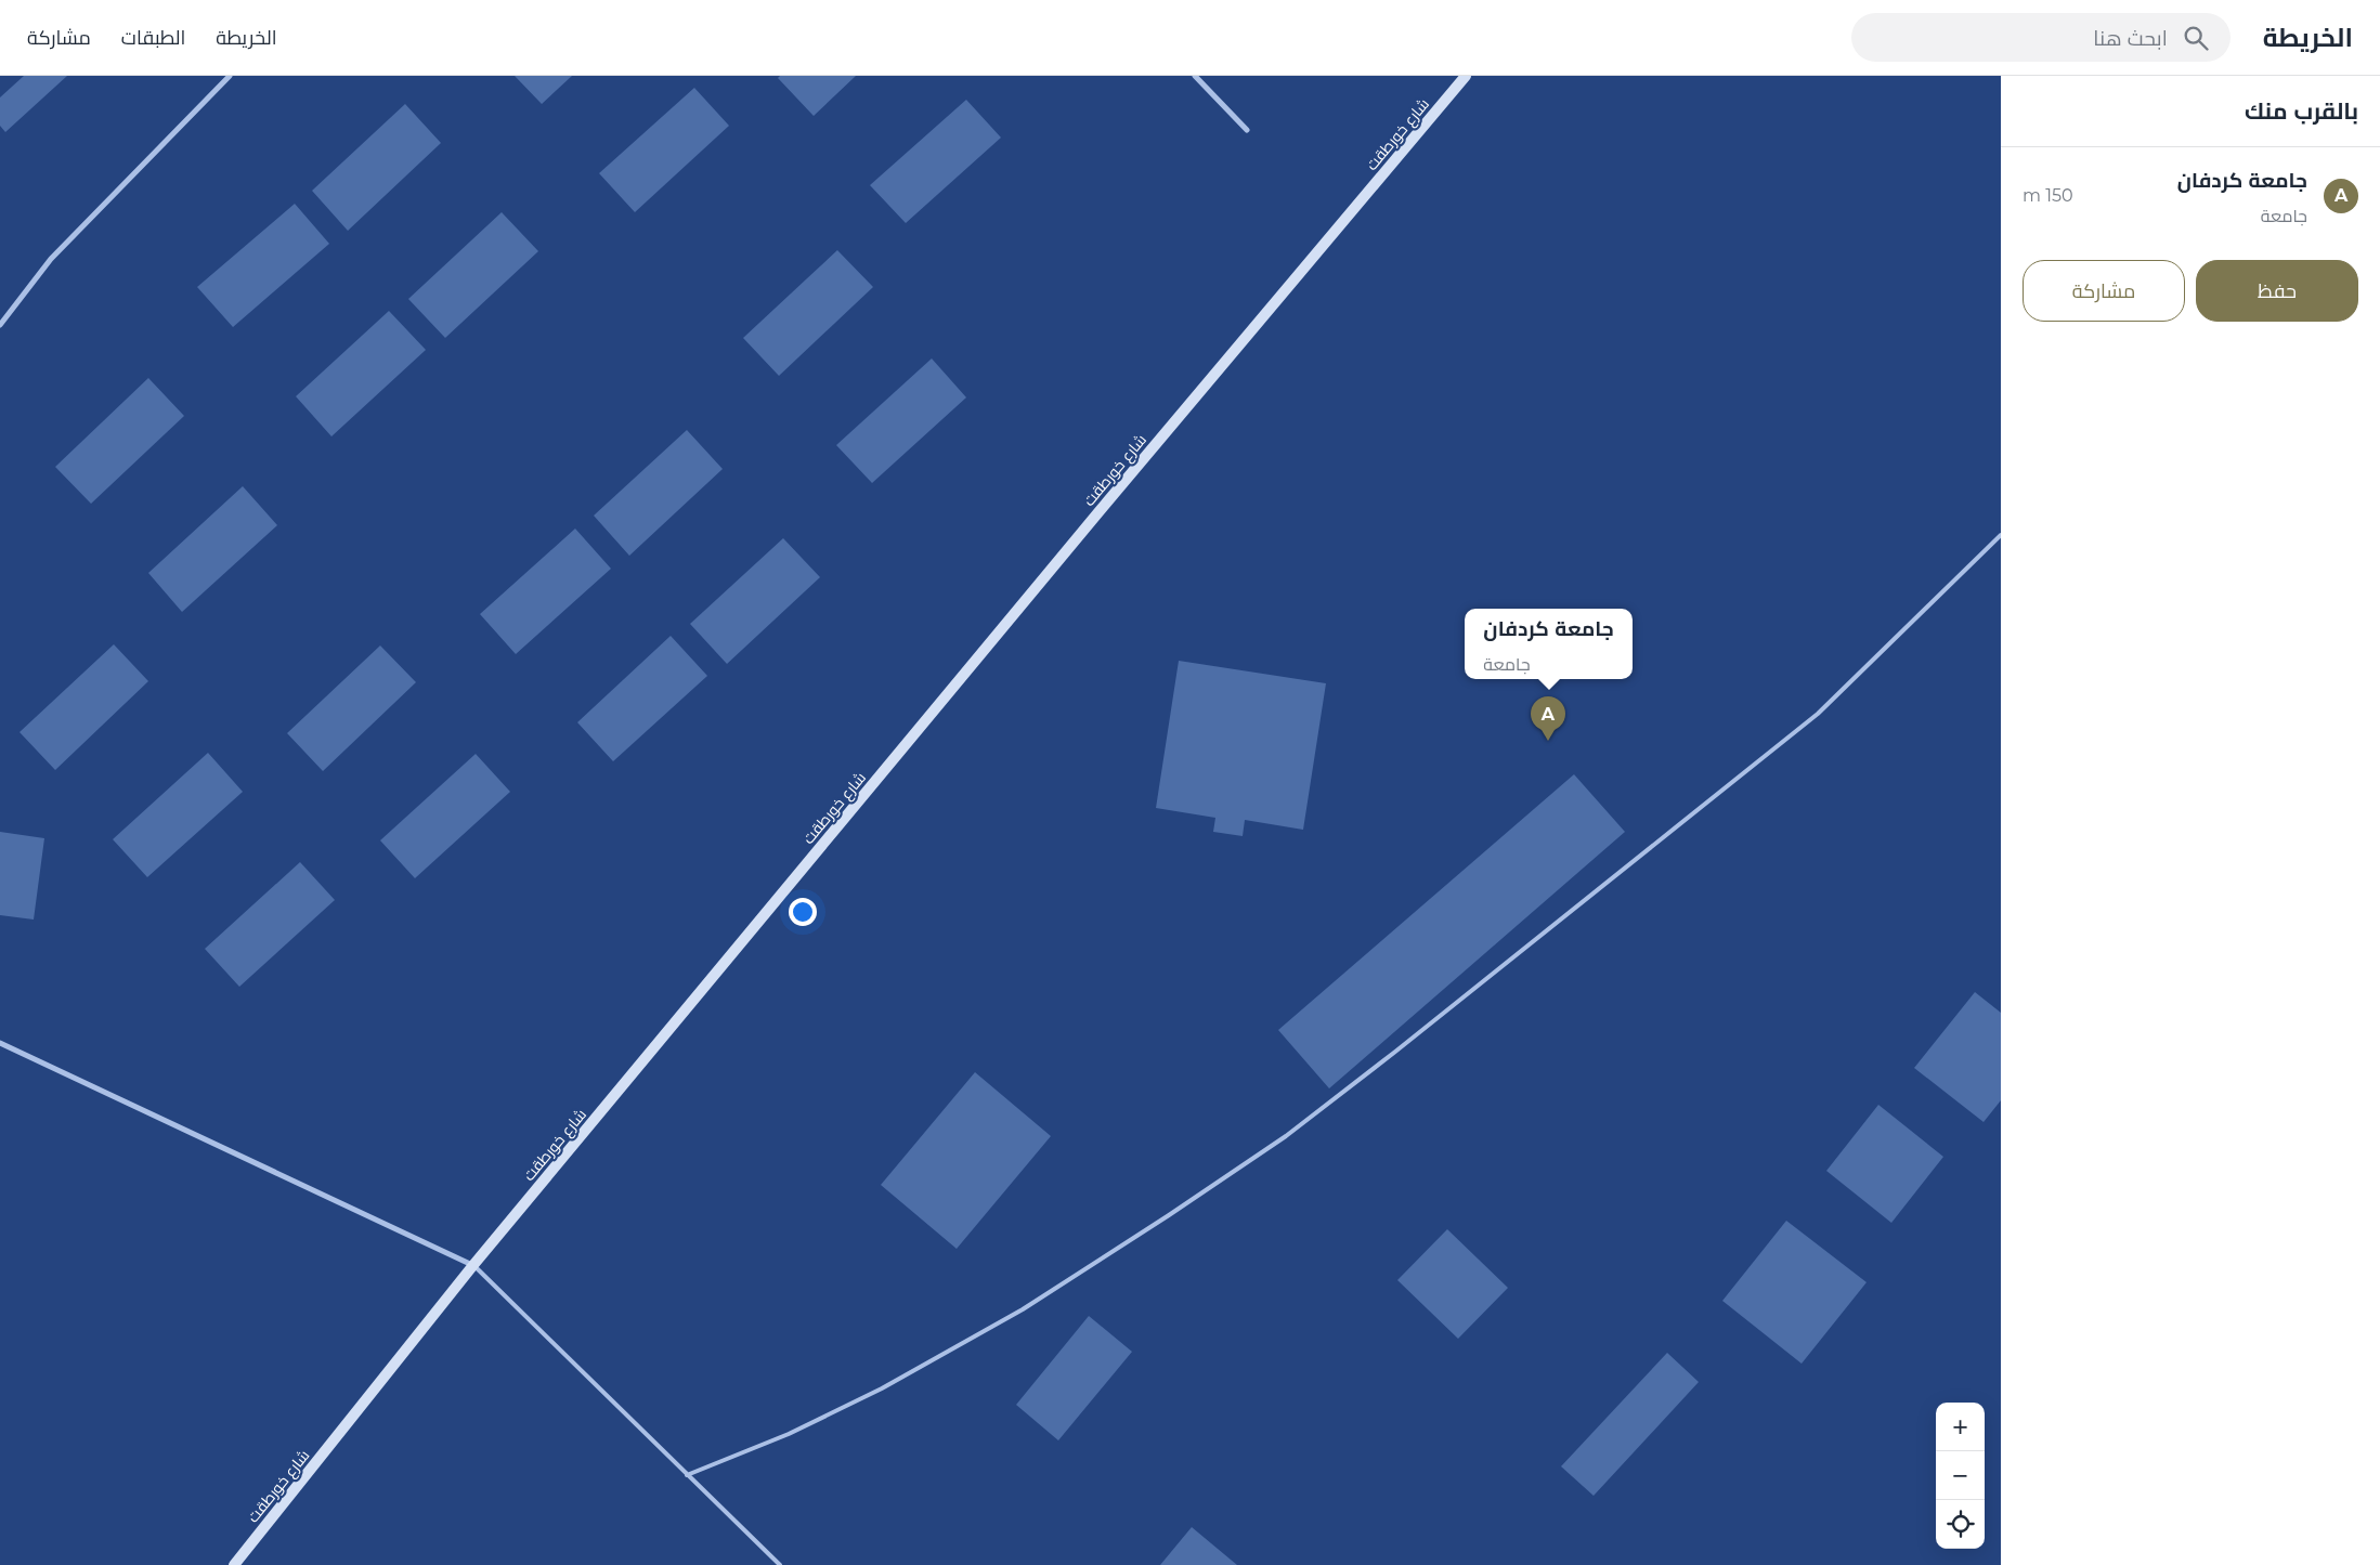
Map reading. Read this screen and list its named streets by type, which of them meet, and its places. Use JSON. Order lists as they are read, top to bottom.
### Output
{
  "streets": {
    "street": ["شارع خورطقت"]
  },
  "page": {
    "header": "الخريطة",
    "search": "ابحث هنا",
    "nav": ["الخريطة", "الطبقات", "مشاركة"],
    "heading": "بالقرب منك",
    "list": [
      {
        "mark": "A",
        "name": "جامعة كردفان",
        "note": "جامعة",
        "value": "150 m"
      }
    ],
    "buttons": ["حفظ", "مشاركة"],
    "popup": ["جامعة كردفان", "جامعة"],
    "pins": "A",
    "map_buttons": ["+", "−"]
  }
}
